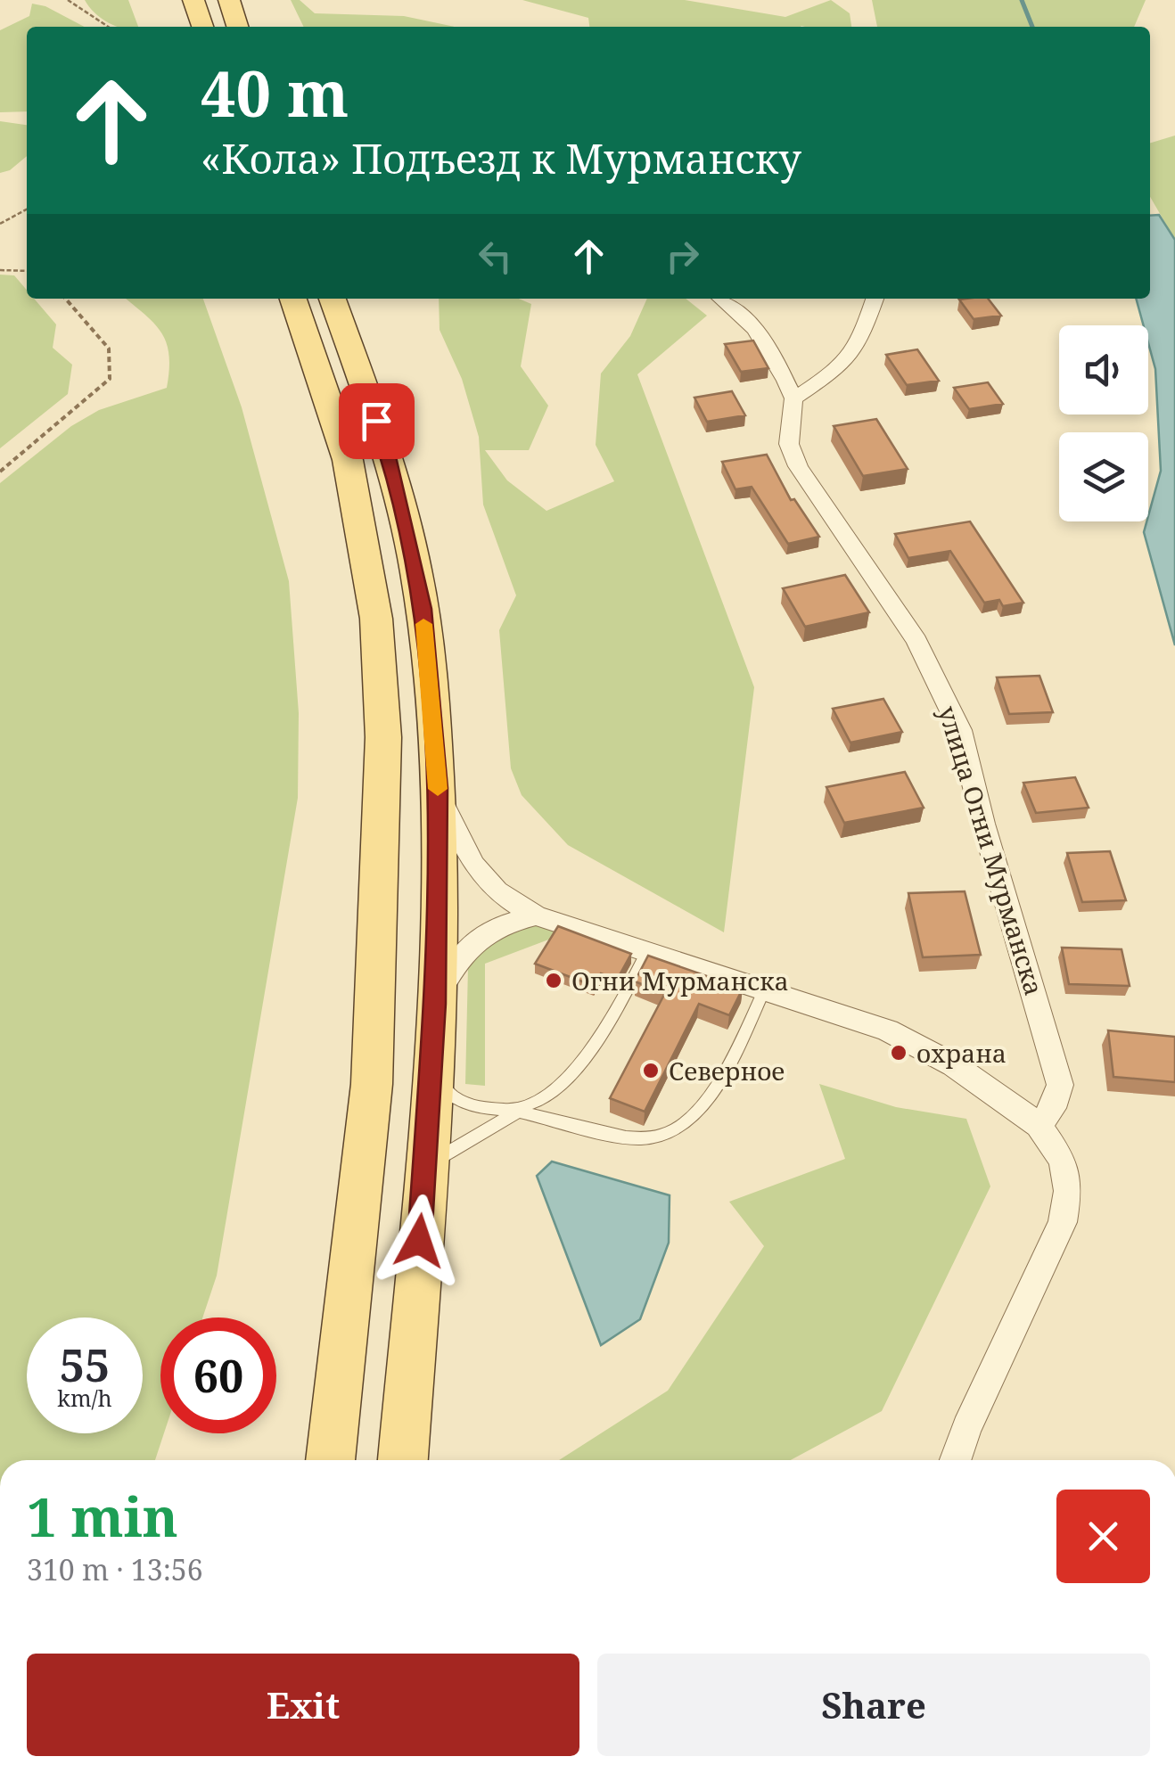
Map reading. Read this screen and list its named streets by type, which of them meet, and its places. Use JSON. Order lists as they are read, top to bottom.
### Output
{
  "streets": {
    "street": ["улица Огни Мурманска"]
  },
  "places": ["Огни Мурманска", "охрана", "Северное"],
  "page": {
    "turn": ["40 m", "«Кола» Подъезд к Мурманску"],
    "speed": "55 km/h",
    "limit": "60",
    "heading": ["1 min", "310 m · 13:56"],
    "buttons": ["Exit", "Share"]
  }
}
